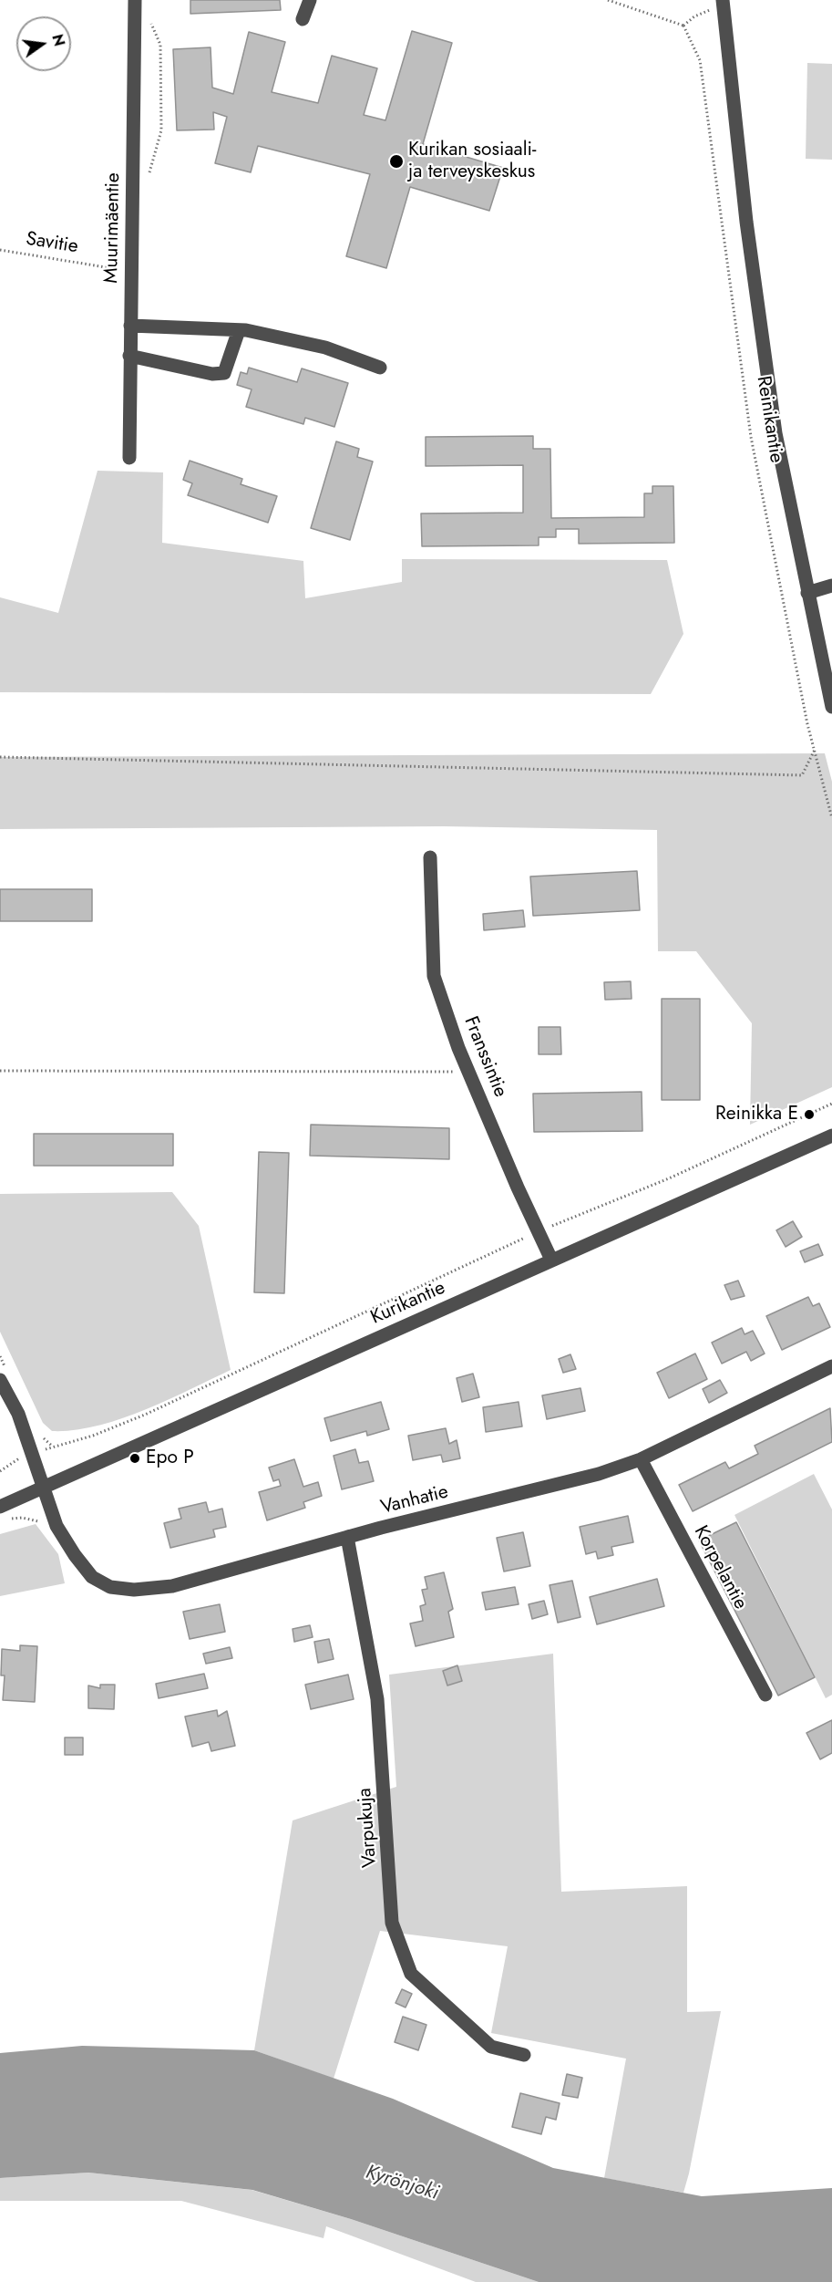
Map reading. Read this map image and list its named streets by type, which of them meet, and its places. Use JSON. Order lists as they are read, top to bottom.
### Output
{
  "streets": {
    "street": [
      "Muurimäentie",
      "Reinikantie",
      "Franssintie",
      "Kurikantie",
      "Vanhatie",
      "Korpelantie",
      "Varpukuja"
    ],
    "path": ["Savitie"]
  },
  "crossings": [
    ["Muurimäentie", "Savitie"],
    ["Franssintie", "Kurikantie"],
    ["Kurikantie", "Vanhatie"],
    ["Vanhatie", "Korpelantie"],
    ["Vanhatie", "Varpukuja"]
  ],
  "water": ["Kyrönjoki"],
  "places": ["Kurikan sosiaali- ja terveyskeskus", "Reinikka E", "Epo P"],
  "north": "right"
}
